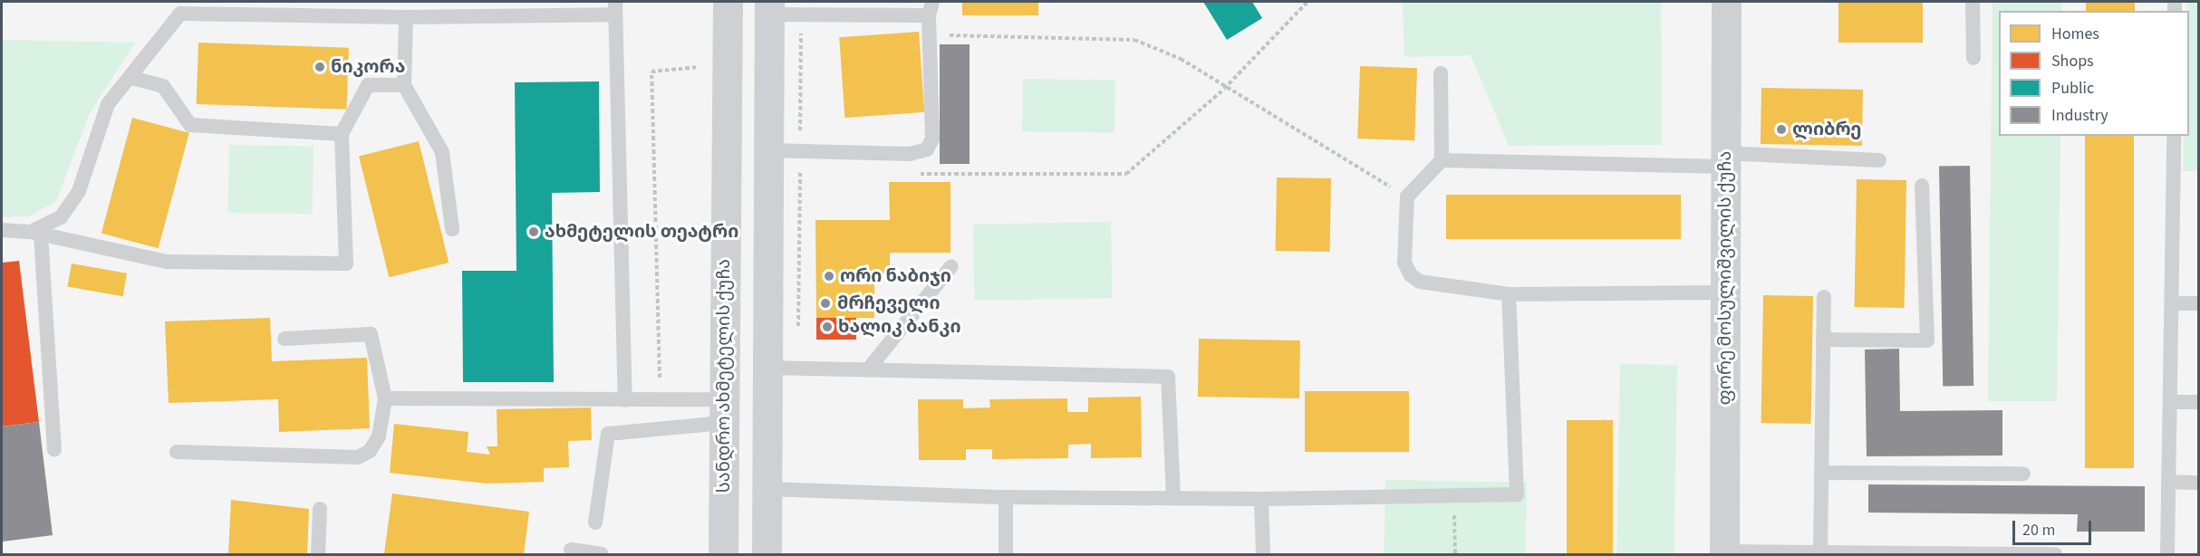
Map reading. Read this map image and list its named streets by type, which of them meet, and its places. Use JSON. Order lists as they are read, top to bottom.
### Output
{
  "streets": {
    "main road": ["სანდრო ახმეტელის ქუჩა"],
    "street": ["ფორე მოსულიშვილის ქუჩა"]
  },
  "places": [
    "ნიკორა",
    "ლიბრე",
    "ახმეტელის თეატრი",
    "ორი ნაბიჯი",
    "მრჩეველი",
    "ხალიკ ბანკი"
  ],
  "legend": [
    "Homes",
    "Shops",
    "Public",
    "Industry"
  ],
  "scale_bar": "20 m"
}
